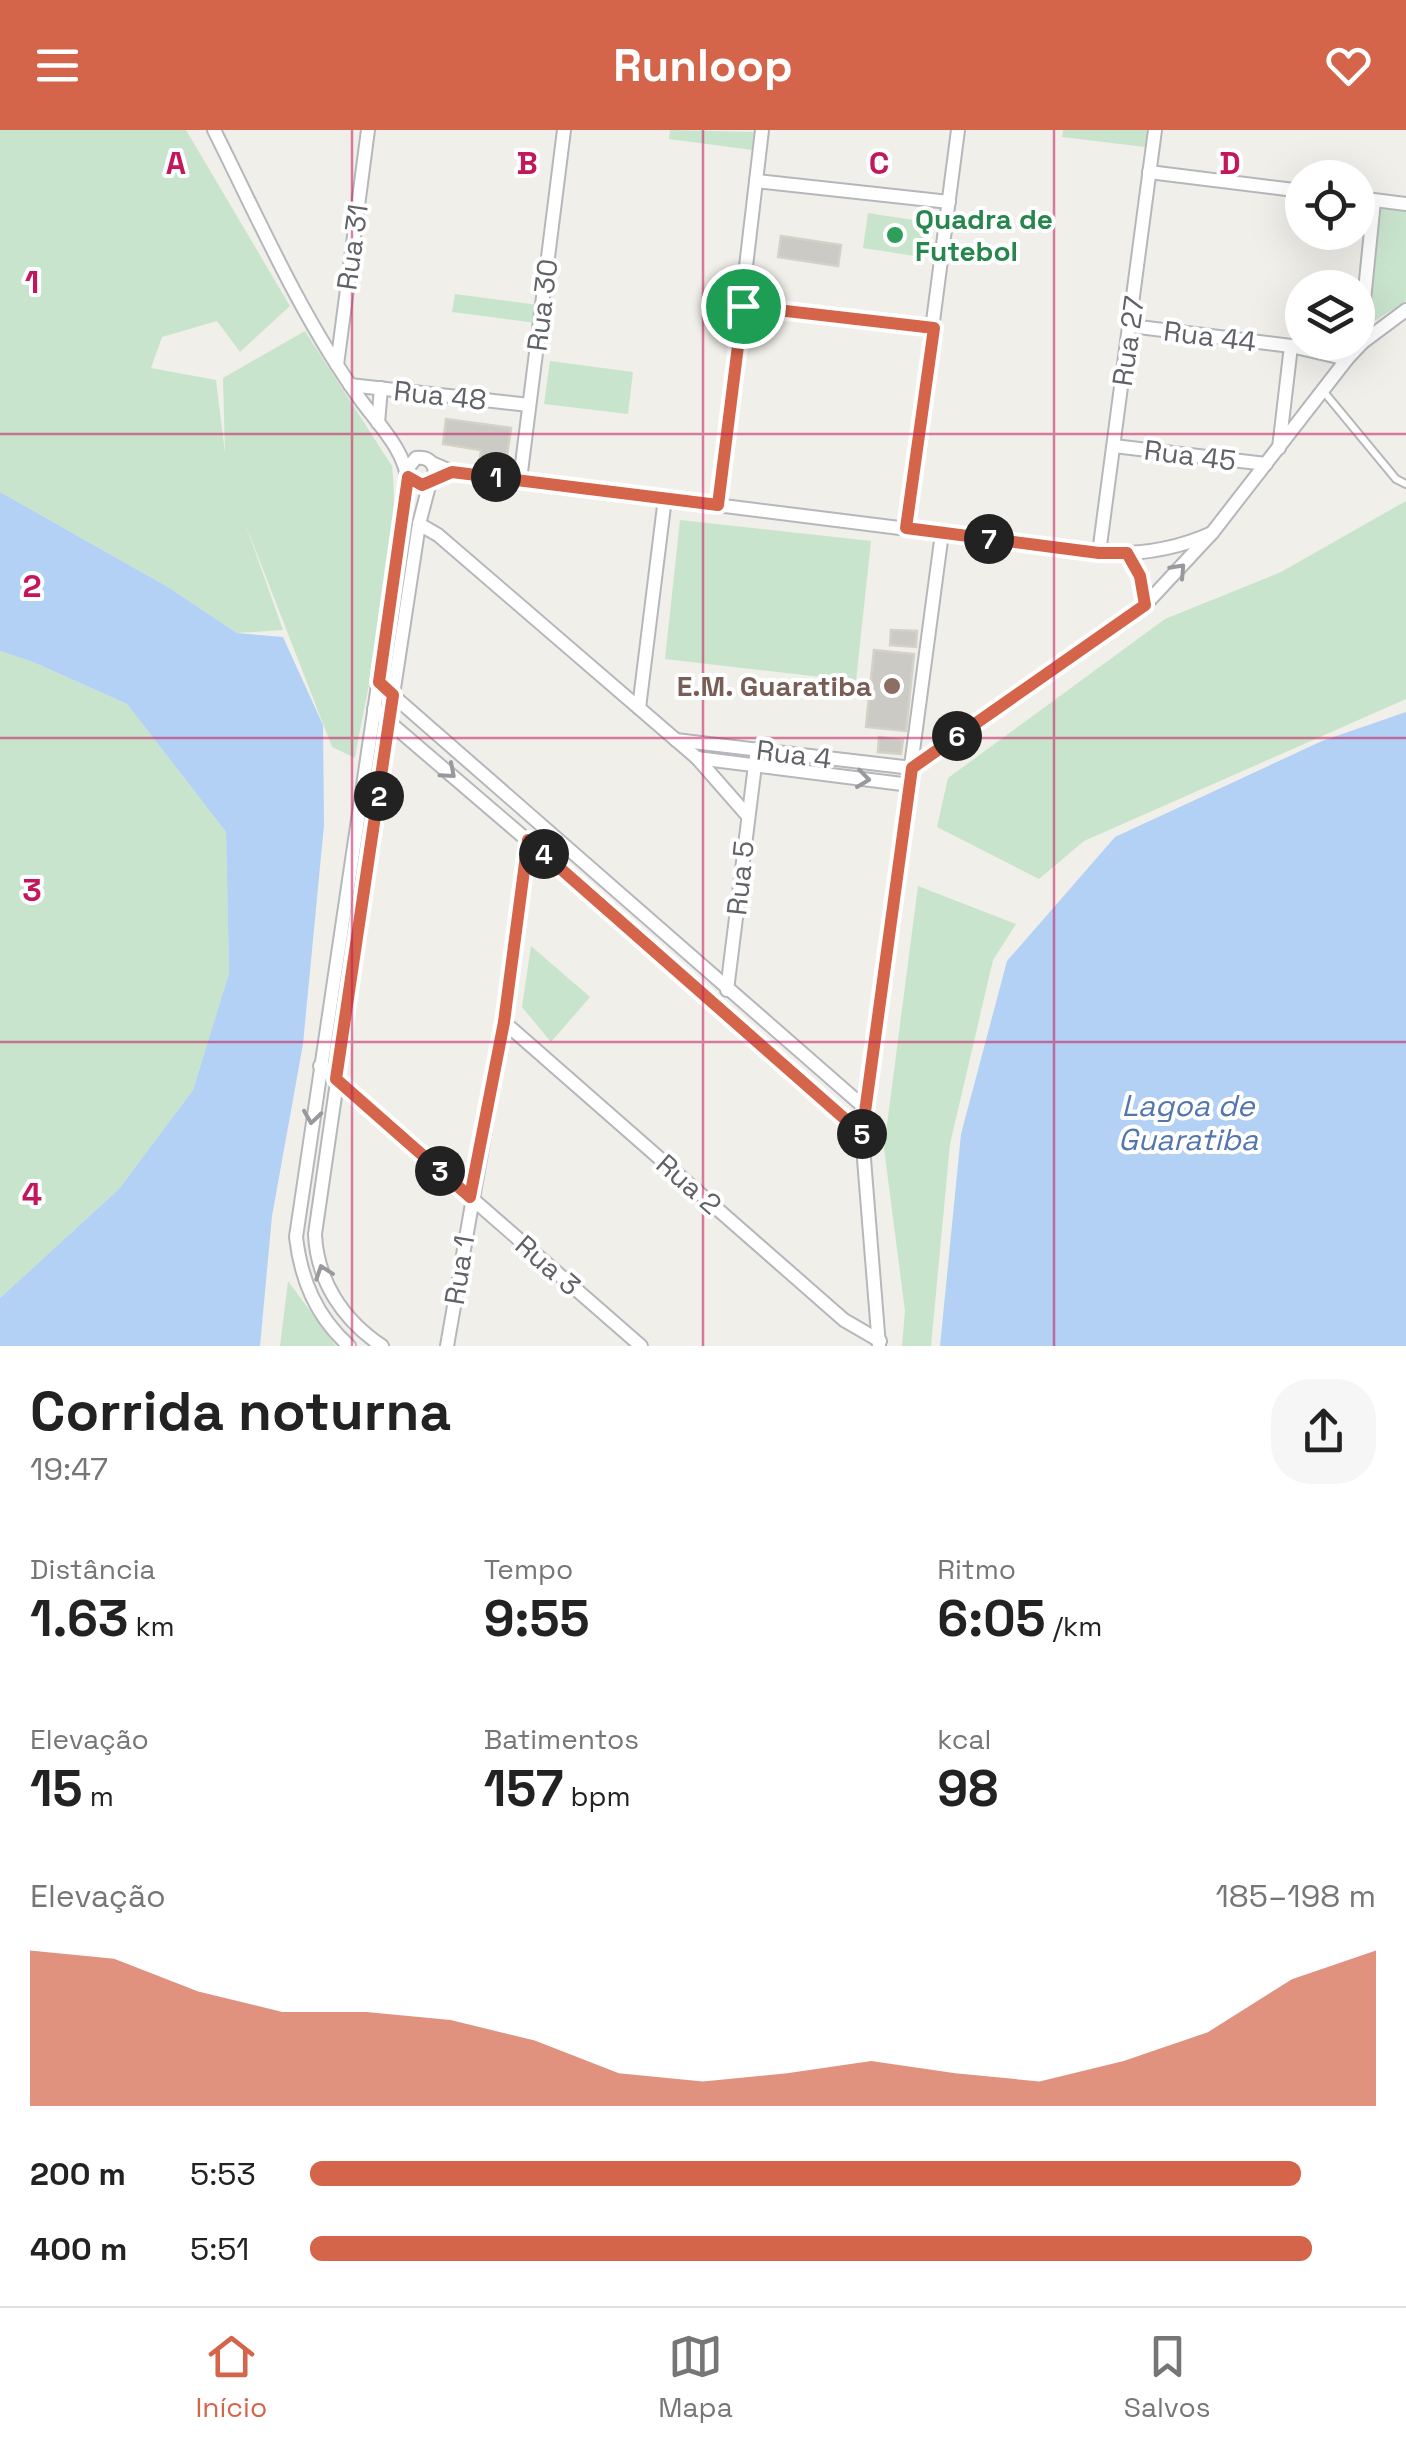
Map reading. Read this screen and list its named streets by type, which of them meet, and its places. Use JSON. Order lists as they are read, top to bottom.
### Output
{
  "streets": {
    "street": [
      "Rua 31",
      "Rua 30",
      "Rua 44",
      "Rua 27",
      "Rua 48",
      "Rua 45",
      "Rua 4",
      "Rua 5",
      "Rua 2",
      "Rua 3",
      "Rua 1"
    ]
  },
  "crossings": [
    ["Rua 30", "Rua 48"],
    ["Rua 44", "Rua 27"],
    ["Rua 27", "Rua 45"],
    ["Rua 4", "Rua 5"],
    ["Rua 2", "Rua 1"],
    ["Rua 3", "Rua 1"]
  ],
  "water": ["Lagoa de Guaratiba"],
  "places": ["Quadra de Futebol", "E.M. Guaratiba"],
  "page": {
    "header": "Runloop",
    "pins": [
      "1",
      "7",
      "6",
      "2",
      "4",
      "5",
      "3"
    ],
    "heading": ["Corrida noturna", "19:47"],
    "stats": [
      ["Distância", "1.63 km"],
      ["Tempo", "9:55"],
      ["Ritmo", "6:05 /km"],
      ["Elevação", "15 m"],
      ["Batimentos", "157 bpm"],
      ["kcal", "98"]
    ],
    "chart": ["Elevação", "185–198 m"],
    "list": [
      {
        "name": "200 m",
        "note": "5:53"
      },
      {
        "name": "400 m",
        "note": "5:51"
      }
    ],
    "tabs": ["Início", "Mapa", "Salvos"]
  },
  "grid": {
    "columns": [
      "A",
      "B",
      "C",
      "D"
    ],
    "rows": [
      "1",
      "2",
      "3",
      "4"
    ]
  }
}
